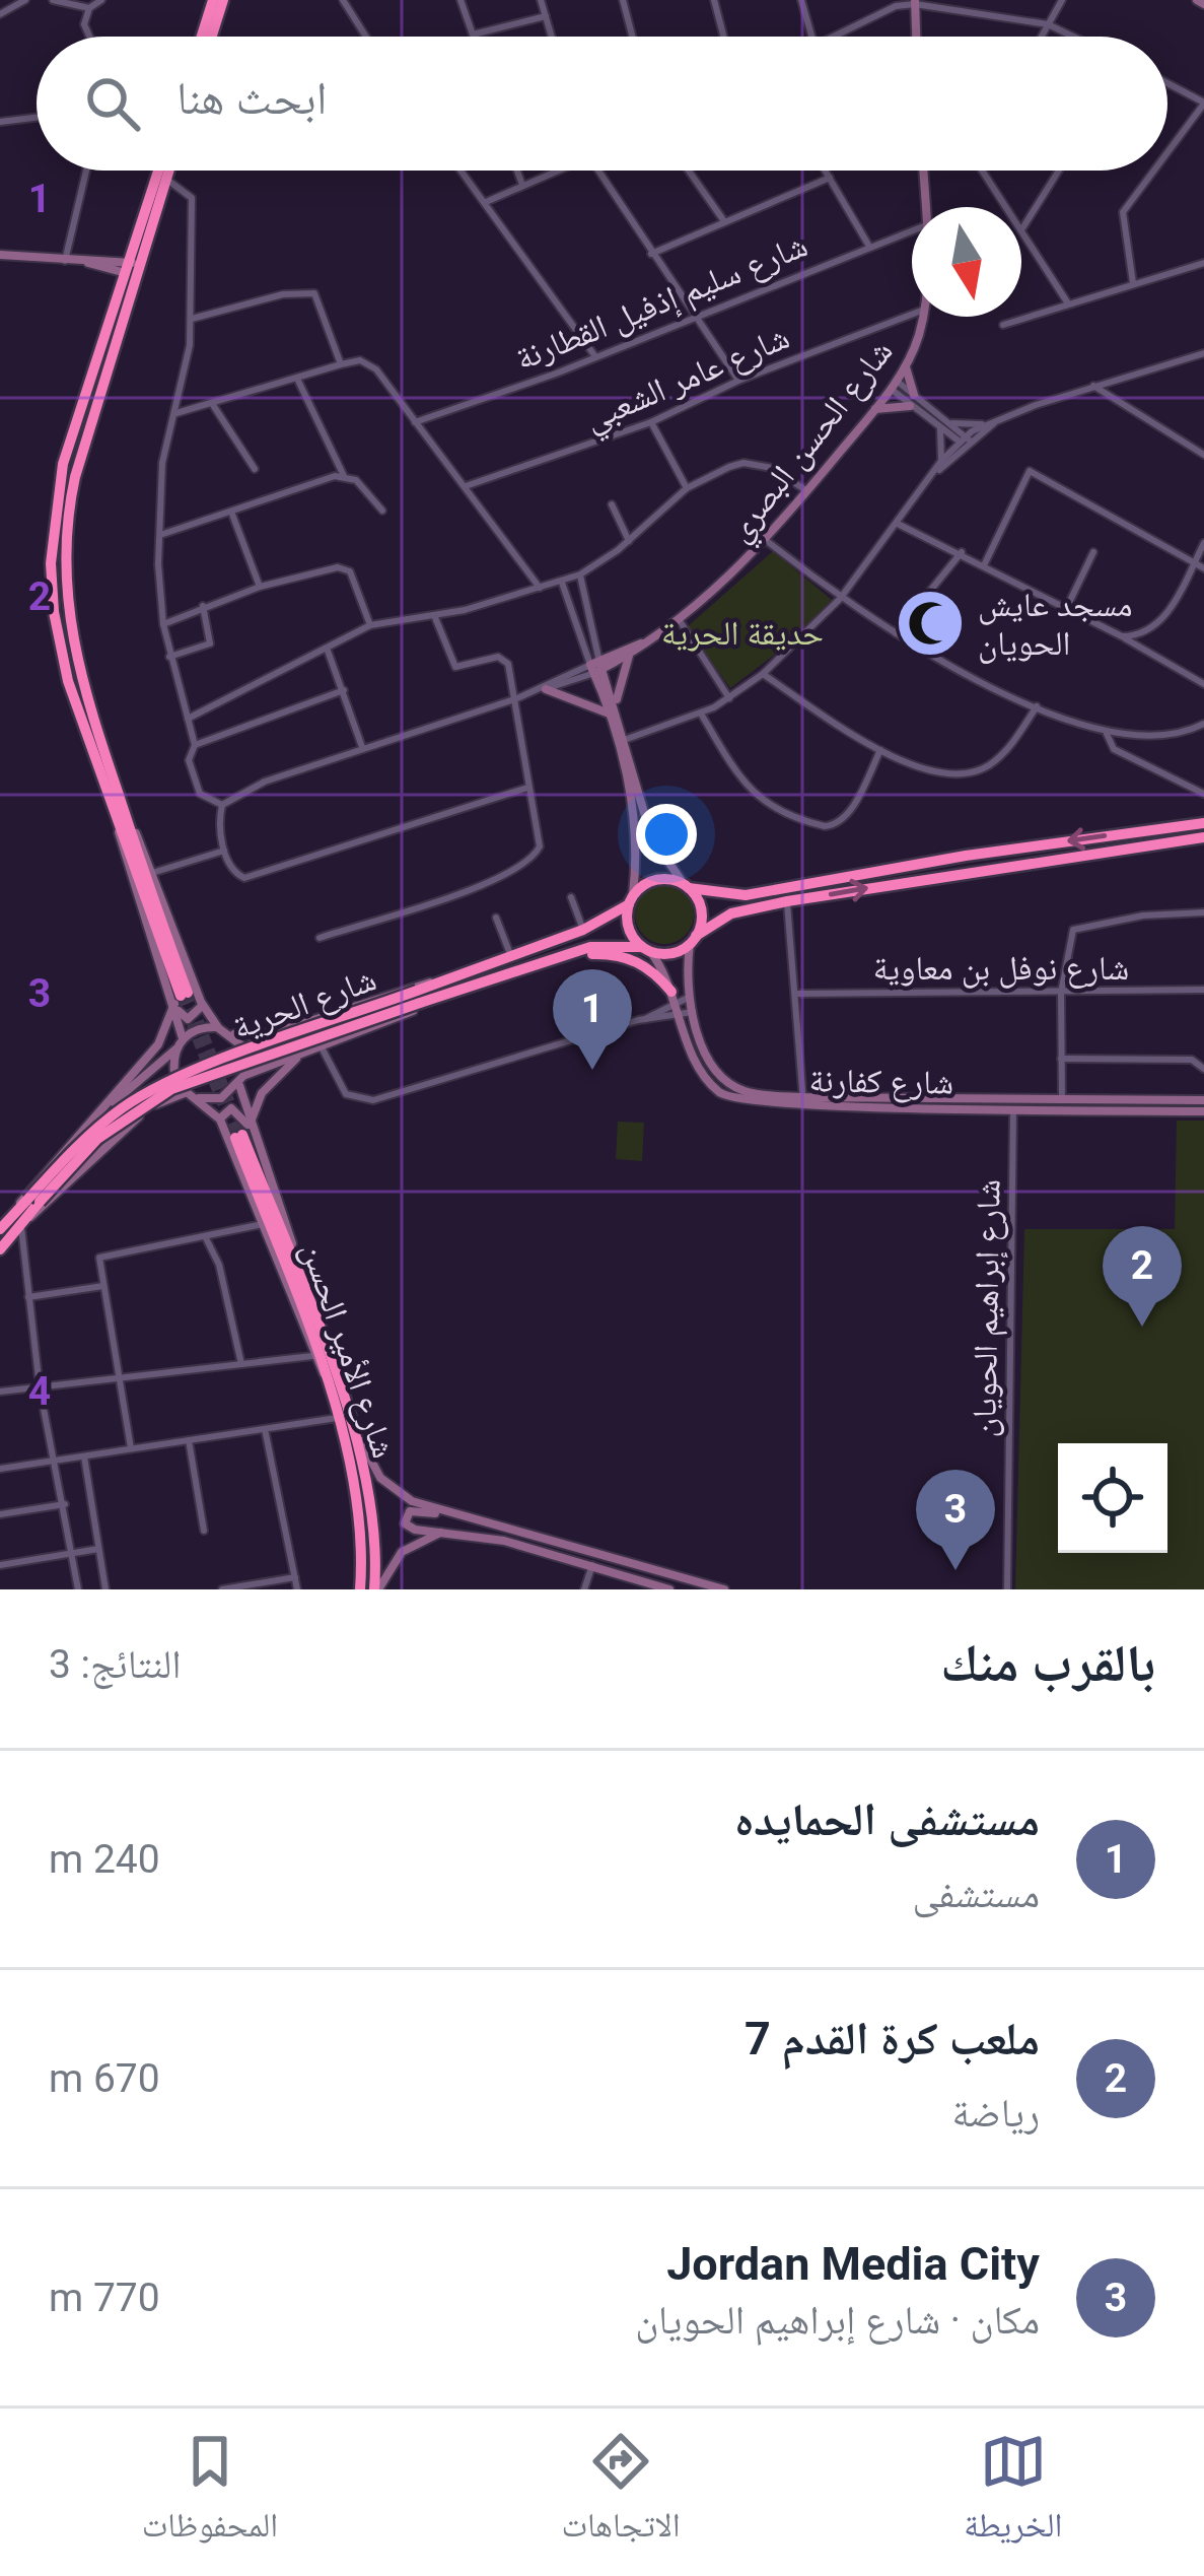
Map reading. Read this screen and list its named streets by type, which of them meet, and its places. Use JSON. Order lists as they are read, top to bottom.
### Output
{
  "streets": {
    "highway": ["شارع الحرية", "شارع الأمير الحسن"],
    "main road": ["شارع الحسن البصري", "شارع كفارنة"],
    "street": [
      "شارع سليم إذفيل القطارنة",
      "شارع عامر الشعبي",
      "شارع نوفل بن معاوية",
      "شارع إبراهيم الحويان"
    ]
  },
  "crossings": [
    ["شارع الحرية", "شارع كفارنة"],
    ["شارع كفارنة", "شارع إبراهيم الحويان"]
  ],
  "parks": ["حديقة الحرية"],
  "places": {
    "mosque": ["مسجد عايش الحويان"]
  },
  "north": "bottom",
  "page": {
    "search": "ابحث هنا",
    "pins": ["1", "2", "3"],
    "heading": ["بالقرب منك", "النتائج: 3"],
    "list": [
      {
        "mark": "1",
        "name": "مستشفى الحمايده",
        "note": "مستشفى",
        "value": "240 m"
      },
      {
        "mark": "2",
        "name": "ملعب كرة القدم 7",
        "note": "رياضة",
        "value": "670 m"
      },
      {
        "mark": "3",
        "name": "Jordan Media City",
        "note": "مكان · شارع إبراهيم الحويان",
        "value": "770 m"
      }
    ],
    "nav": ["الخريطة", "الاتجاهات", "المحفوظات"]
  },
  "grid": {
    "rows": [
      "1",
      "2",
      "3",
      "4"
    ]
  }
}
